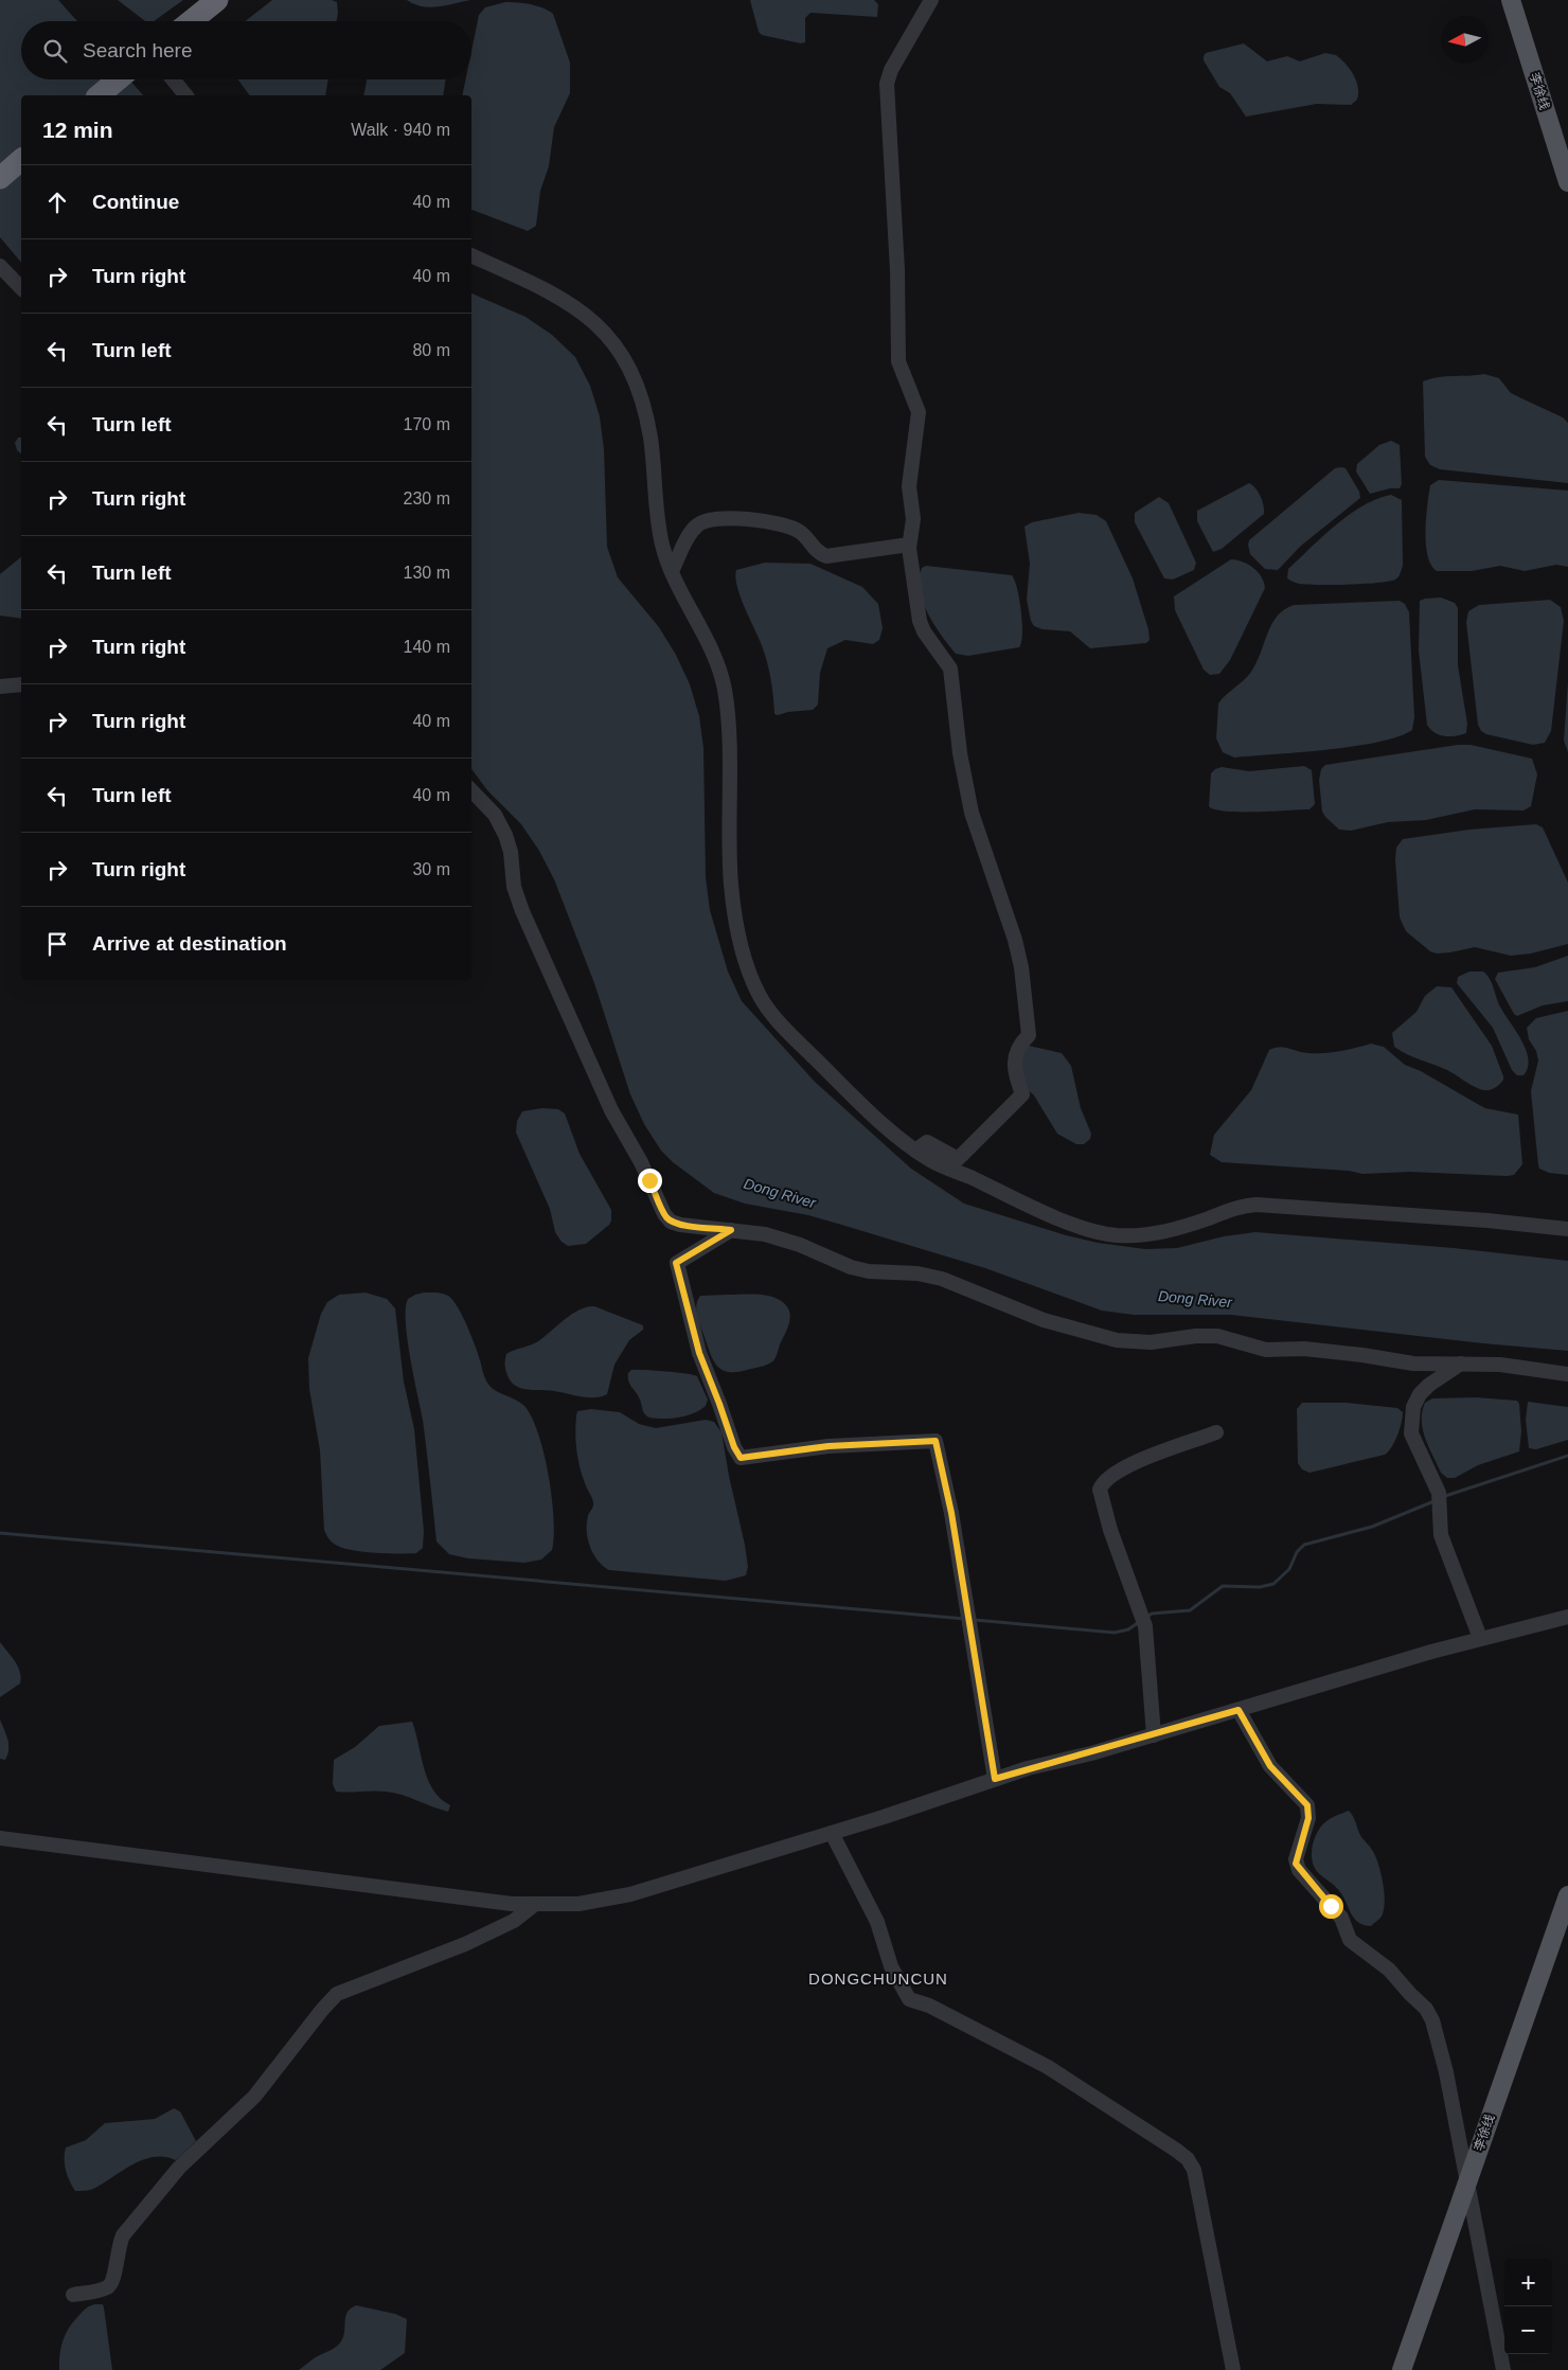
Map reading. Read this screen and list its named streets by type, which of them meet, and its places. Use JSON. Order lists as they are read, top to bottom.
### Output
{
  "streets": {
    "main road": ["李徐线"]
  },
  "districts": ["DONGCHUNCUN"],
  "water": ["Dong River"],
  "north": "left",
  "page": {
    "search": "Search here",
    "heading": ["12 min", "Walk · 940 m"],
    "list": [
      ["Continue", "40 m"],
      ["Turn right", "40 m"],
      ["Turn left", "80 m"],
      ["Turn left", "170 m"],
      ["Turn right", "230 m"],
      ["Turn left", "130 m"],
      ["Turn right", "140 m"],
      ["Turn right", "40 m"],
      ["Turn left", "40 m"],
      ["Turn right", "30 m"],
      "Arrive at destination"
    ],
    "map_buttons": ["+", "−"]
  }
}
